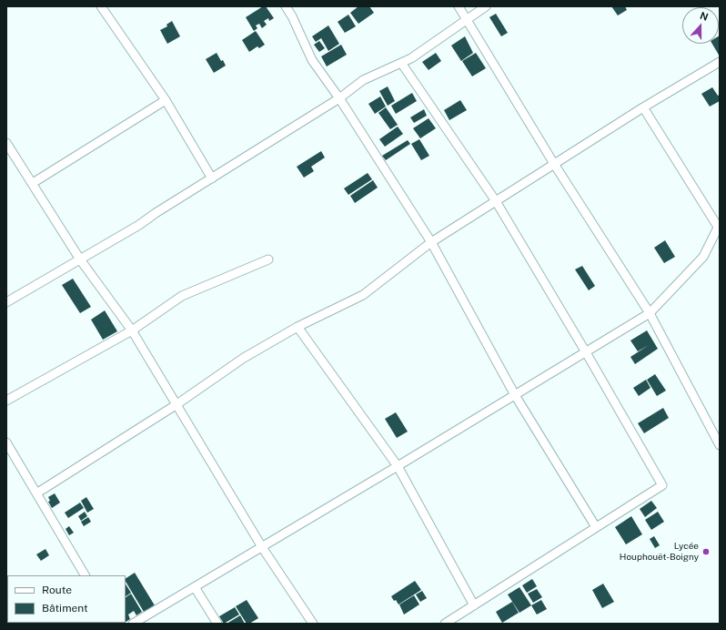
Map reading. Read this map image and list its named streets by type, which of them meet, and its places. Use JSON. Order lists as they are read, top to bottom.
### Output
{
  "places": ["Lycée Houphouët-Boigny"],
  "legend": ["Route", "Bâtiment"],
  "north": "top"
}
